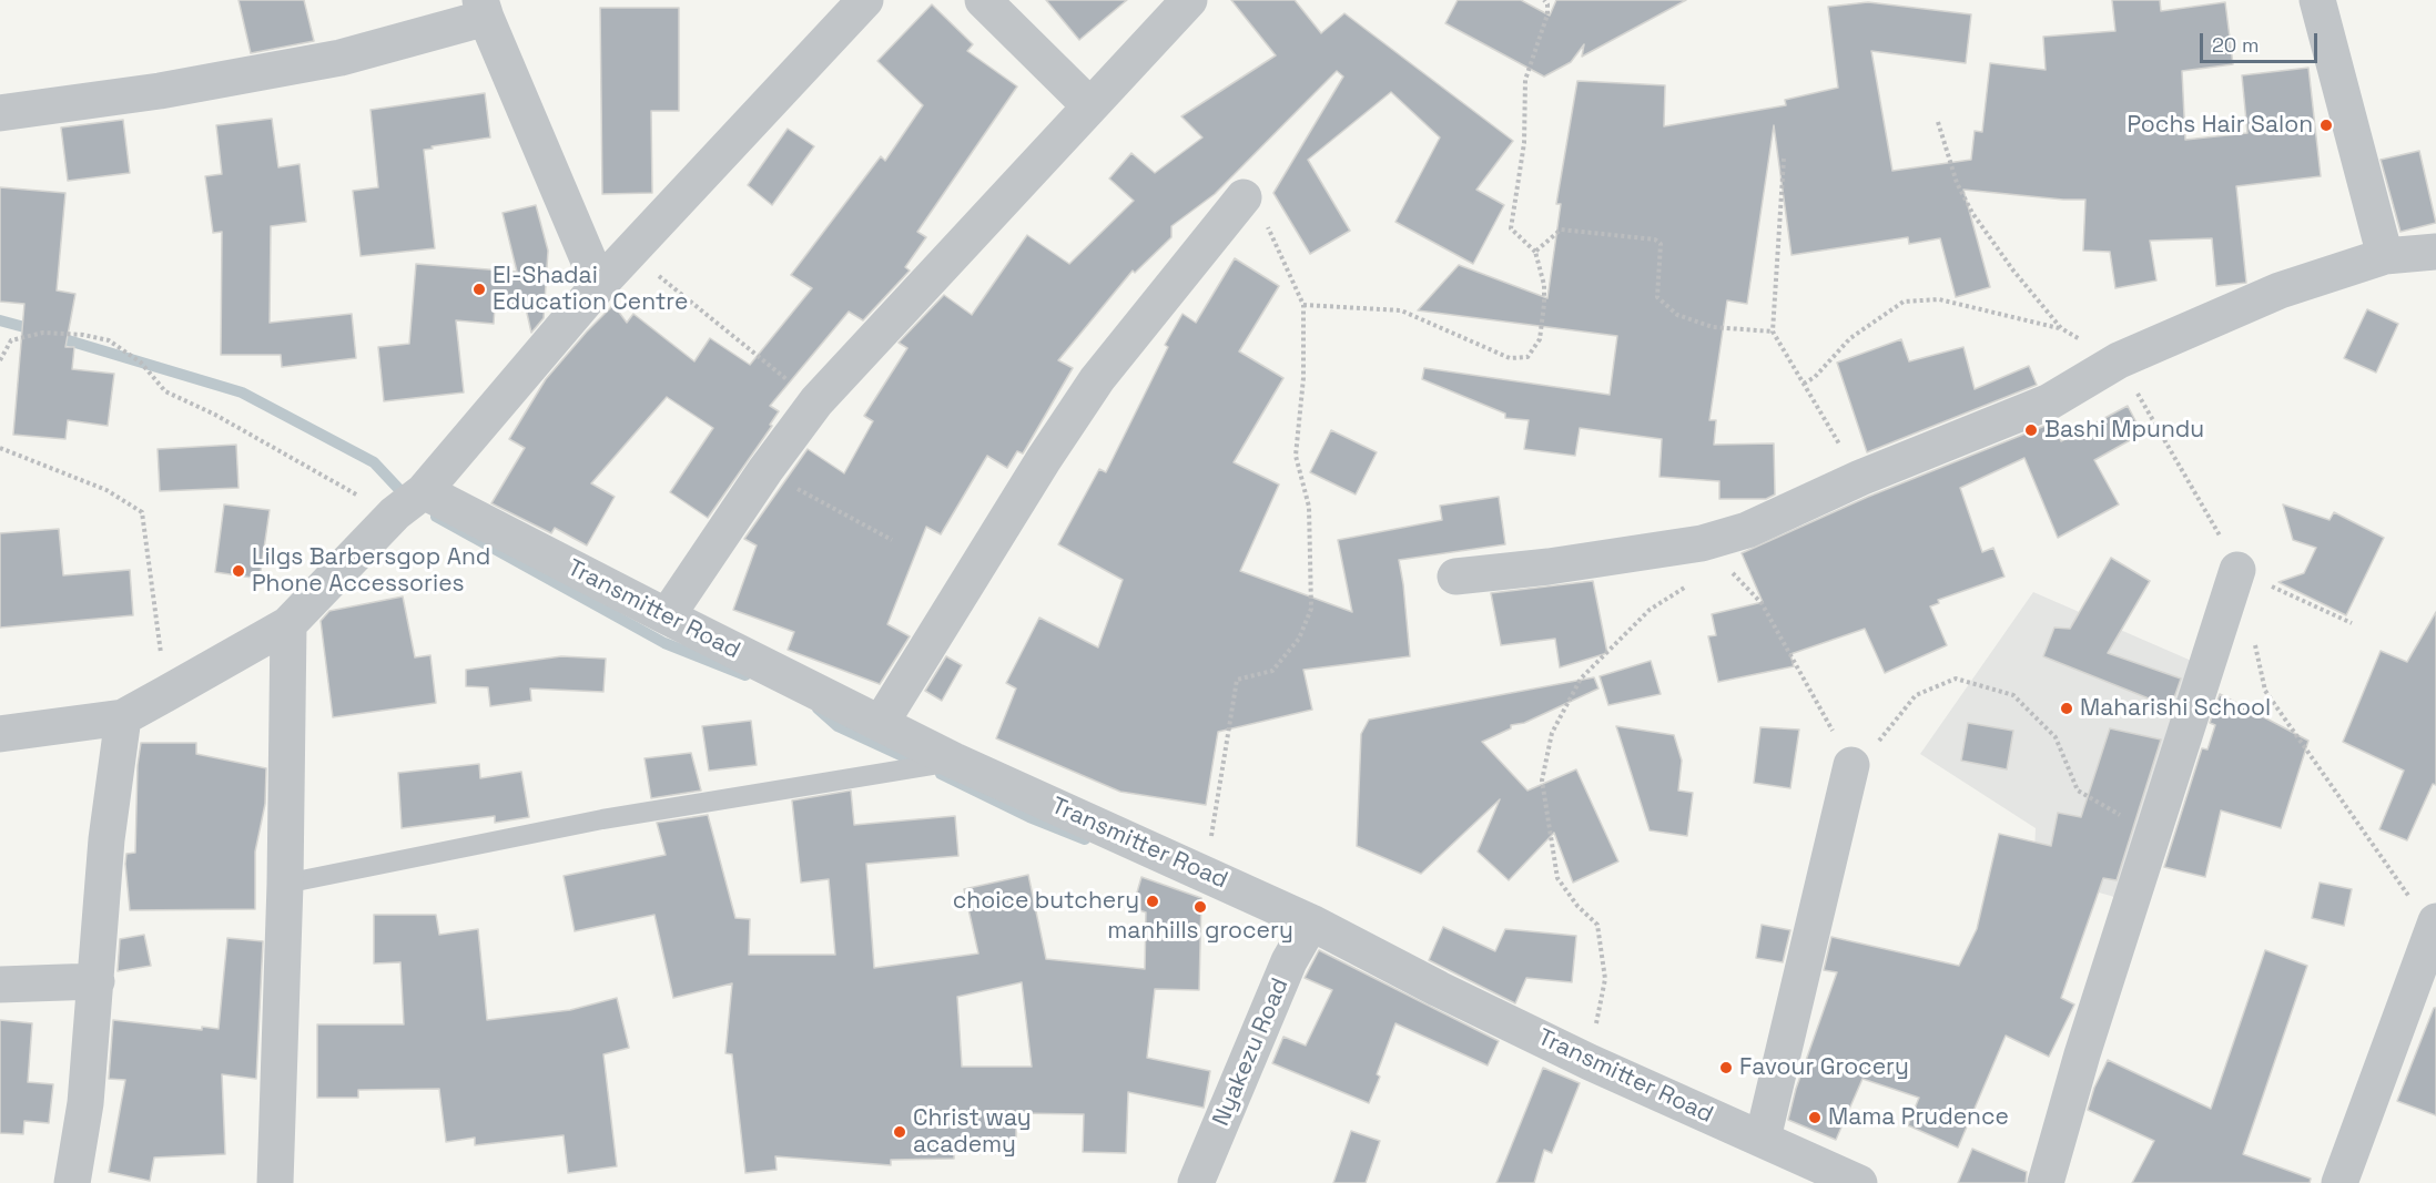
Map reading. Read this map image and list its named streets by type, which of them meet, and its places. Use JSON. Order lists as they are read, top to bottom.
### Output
{
  "streets": {
    "street": ["Transmitter Road", "Nyakezu Road"]
  },
  "crossings": [
    ["Transmitter Road", "Nyakezu Road"]
  ],
  "places": [
    "Pochs Hair Salon",
    "El-Shadai Education Centre",
    "Bashi Mpundu",
    "Lilgs Barbersgop And Phone Accessories",
    "Maharishi School",
    "choice butchery",
    "manhills grocery",
    "Favour Grocery",
    "Mama Prudence",
    "Christ way academy"
  ],
  "scale_bar": "20 m"
}
